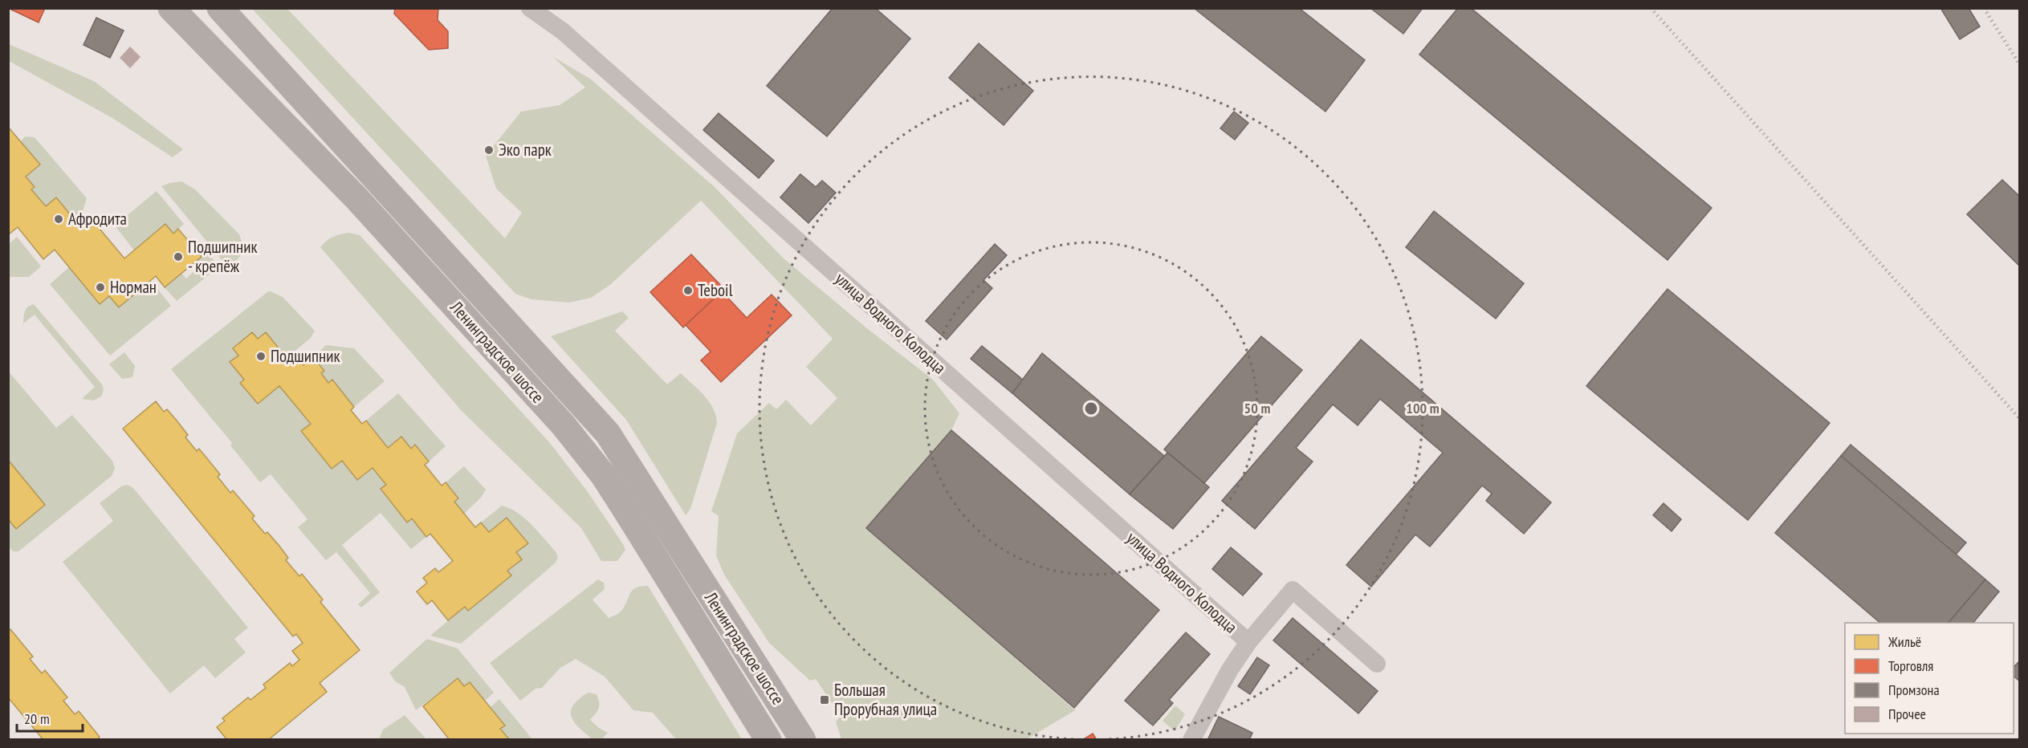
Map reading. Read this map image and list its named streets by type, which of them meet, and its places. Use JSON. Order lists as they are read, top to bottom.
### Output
{
  "streets": {
    "main road": ["Ленинградское шоссе"],
    "street": ["улица Водного Колодца"]
  },
  "places": {
    "other": [
      "Эко парк",
      "Афродита",
      "Подшипник - крепёж",
      "Норман",
      "Teboil",
      "Подшипник"
    ],
    "transit": ["Большая Прорубная улица"]
  },
  "legend": [
    "Жильё",
    "Торговля",
    "Промзона",
    "Прочее"
  ],
  "scale_bar": "20 m",
  "rings": ["50 m", "100 m"]
}
